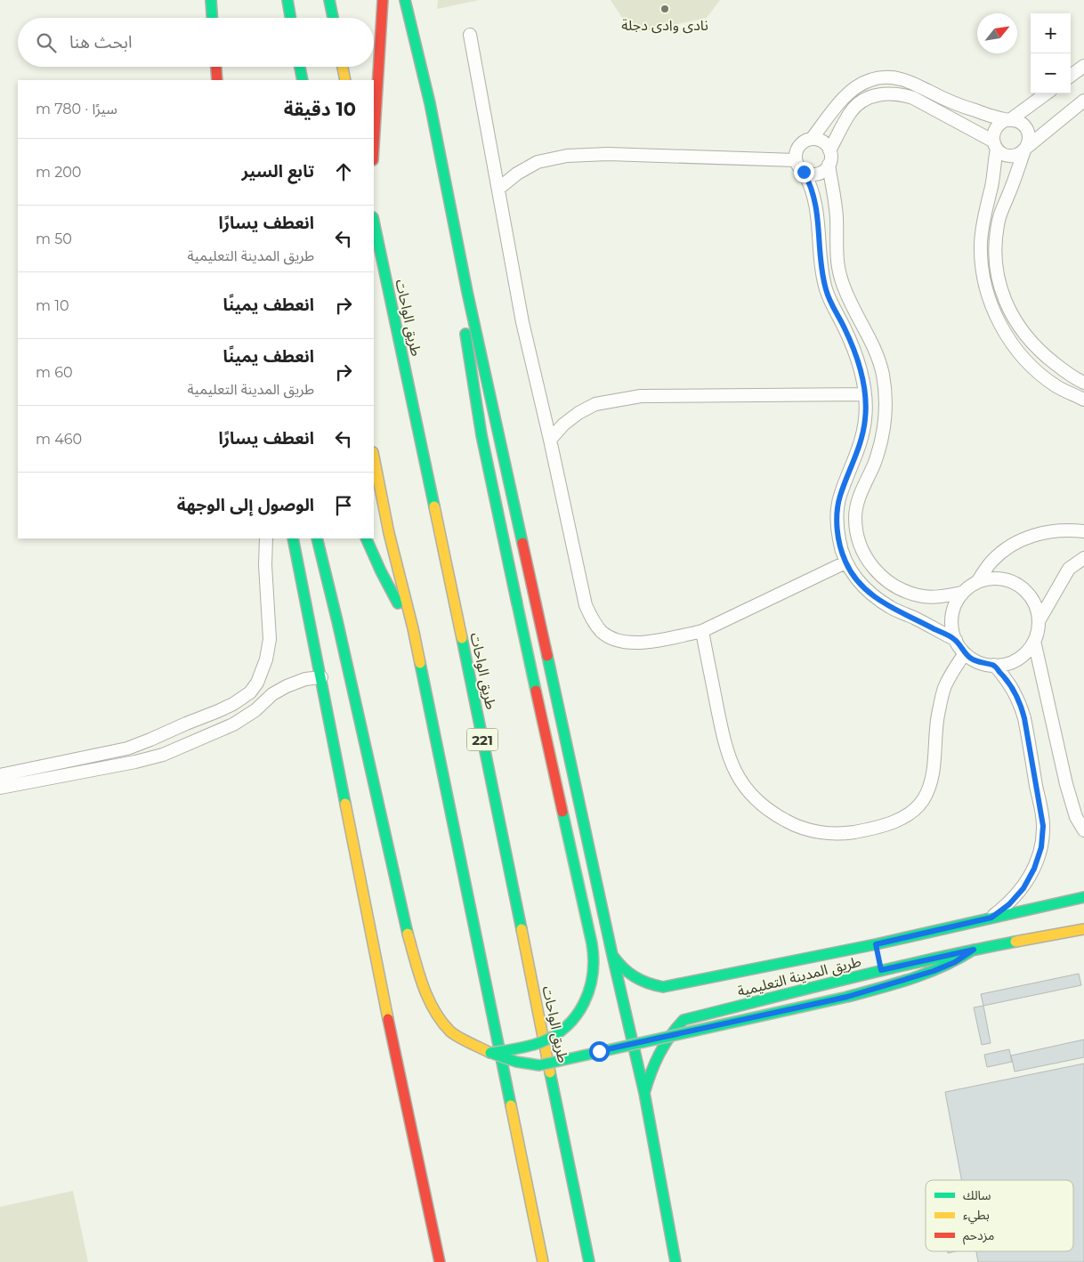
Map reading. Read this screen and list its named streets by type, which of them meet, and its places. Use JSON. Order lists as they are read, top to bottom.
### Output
{
  "streets": {
    "main road": ["طريق الواحات", "221", "طريق المدينة التعليمية"]
  },
  "places": ["نادى وادى دجلة"],
  "legend": ["سالك", "بطيء", "مزدحم"],
  "north": "top right",
  "page": {
    "map_buttons": ["+", "−"],
    "search": "ابحث هنا",
    "heading": ["10 دقيقة", "سيرًا · 780 m"],
    "list": [
      ["تابع السير", "200 m"],
      ["انعطف يسارًا", "طريق المدينة التعليمية", "50 m"],
      ["انعطف يمينًا", "10 m"],
      ["انعطف يمينًا", "طريق المدينة التعليمية", "60 m"],
      ["انعطف يسارًا", "460 m"],
      "الوصول إلى الوجهة"
    ]
  }
}
